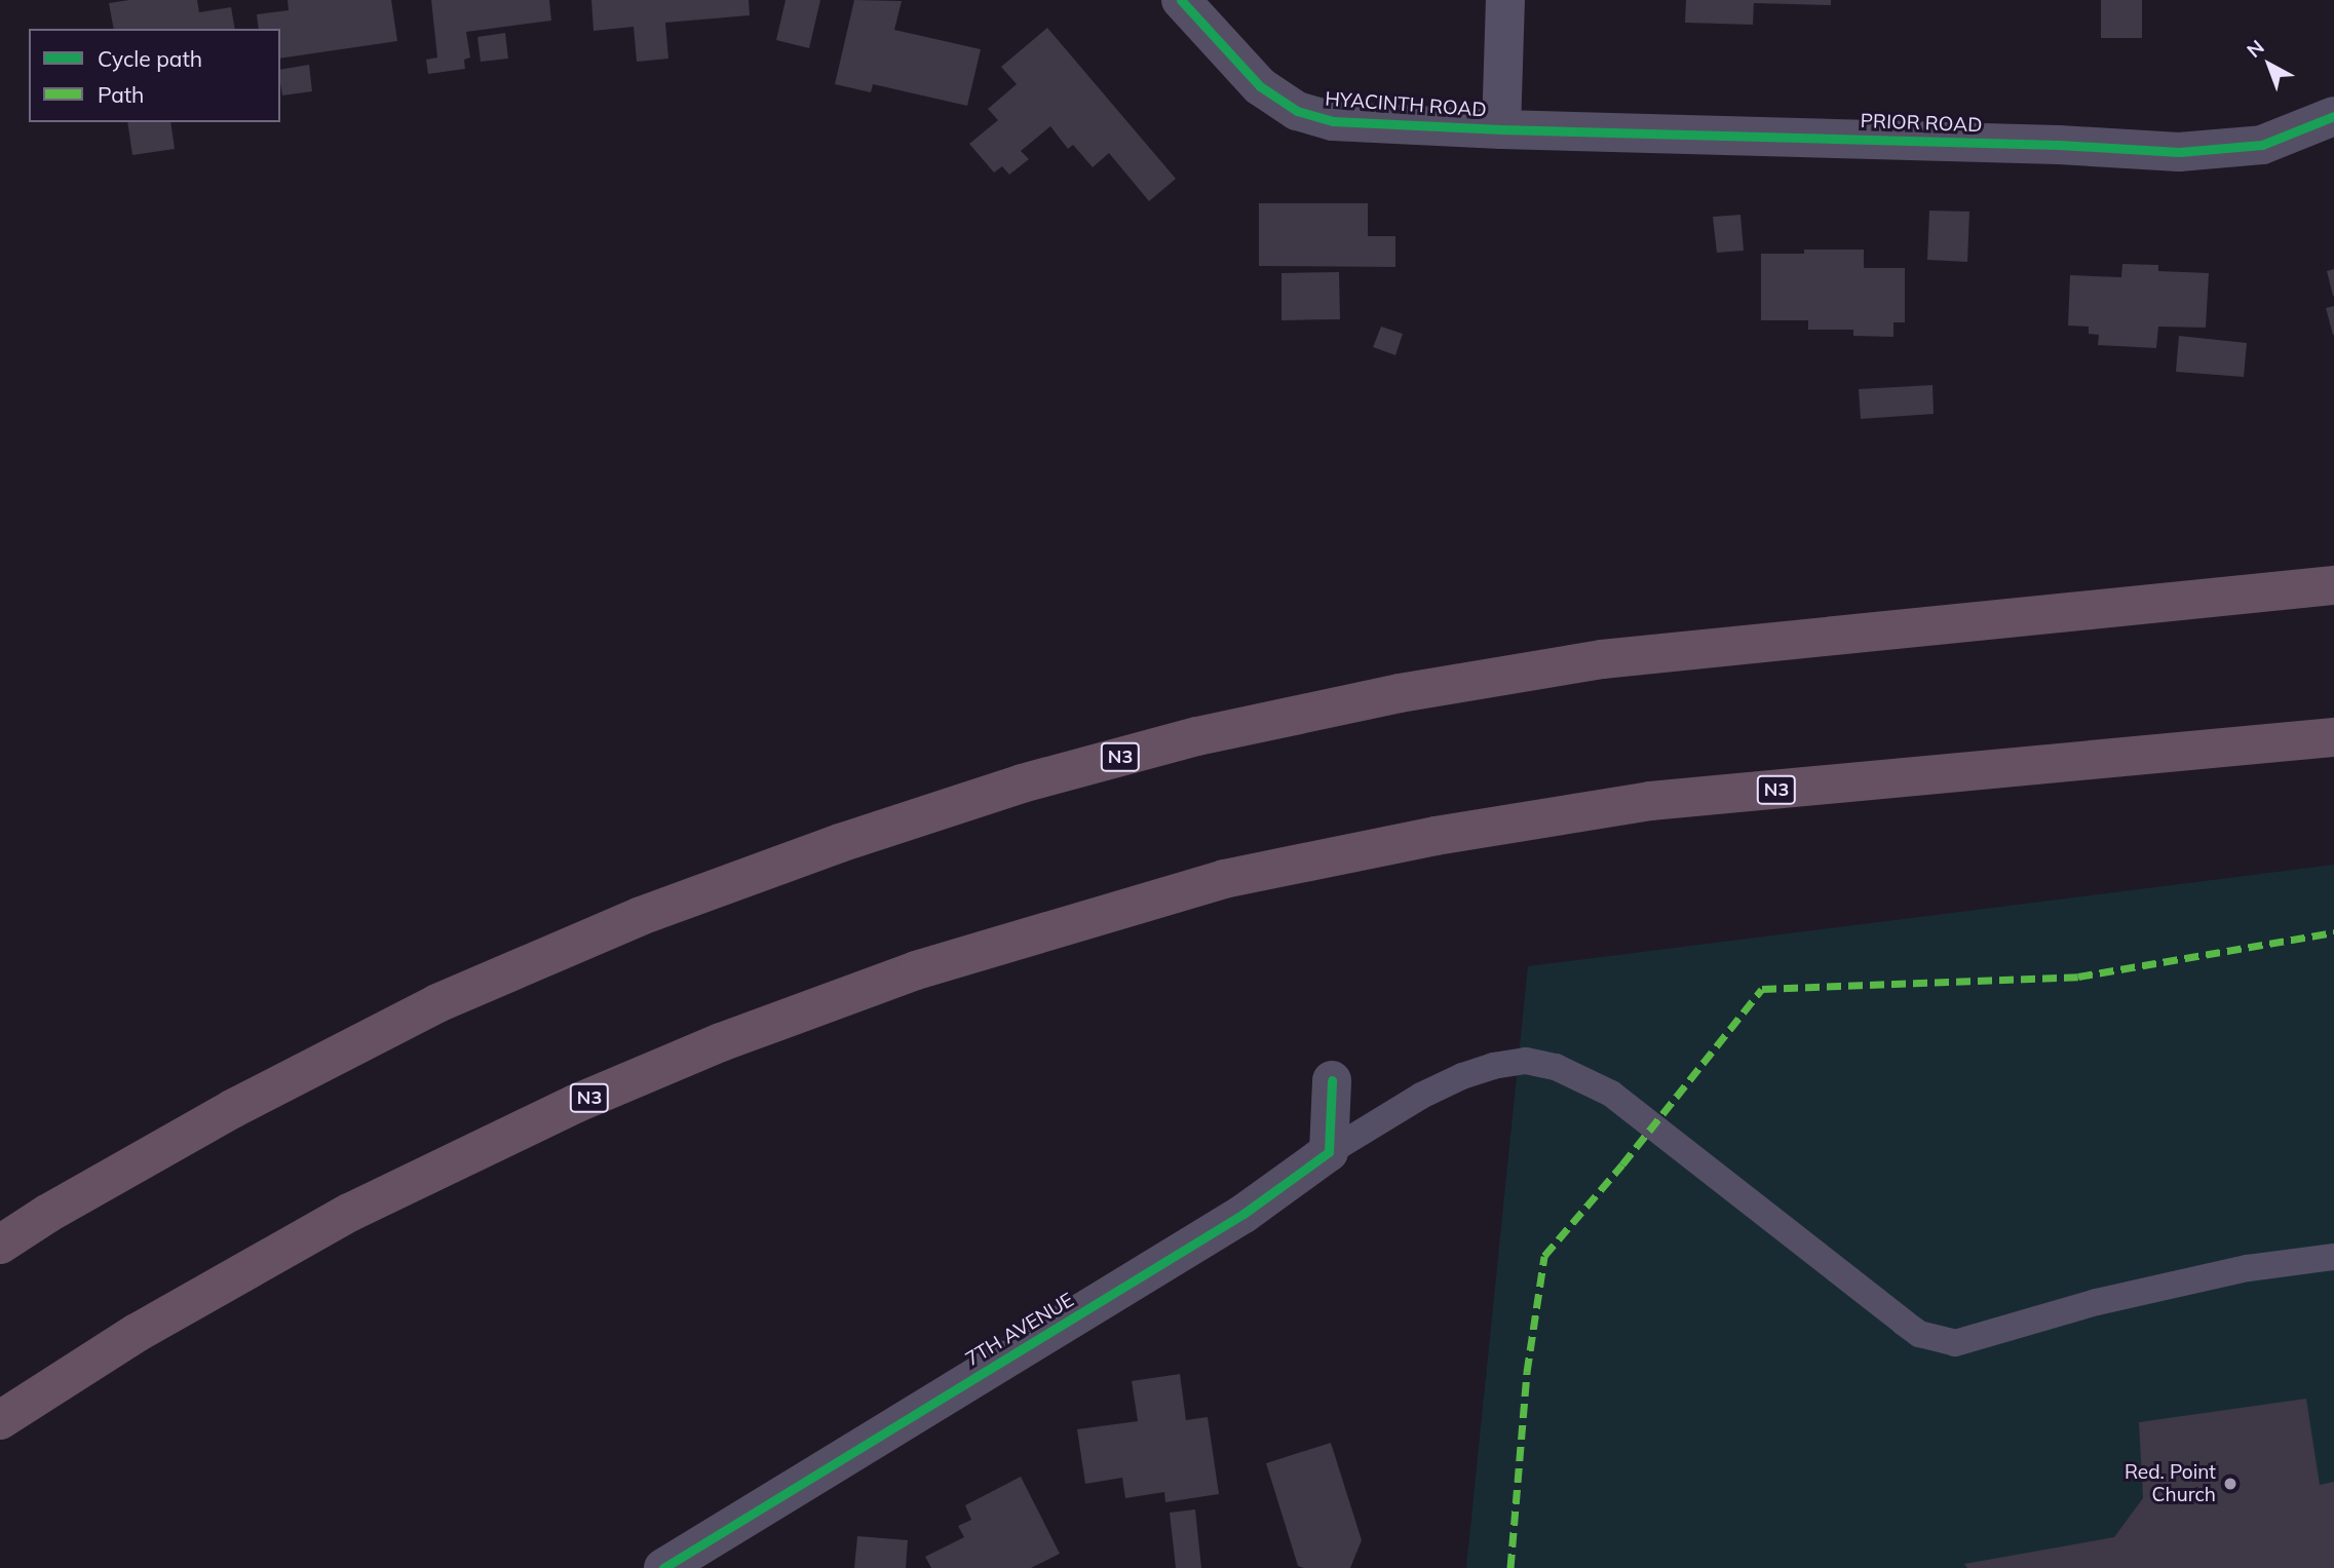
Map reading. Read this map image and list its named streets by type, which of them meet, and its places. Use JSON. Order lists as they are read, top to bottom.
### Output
{
  "streets": {
    "highway": ["N3"],
    "street": ["HYACINTH ROAD", "PRIOR ROAD", "7TH AVENUE"]
  },
  "crossings": [
    ["HYACINTH ROAD", "PRIOR ROAD"]
  ],
  "places": ["Red. Point Church"],
  "legend": ["Cycle path", "Path"],
  "north": "top left"
}
